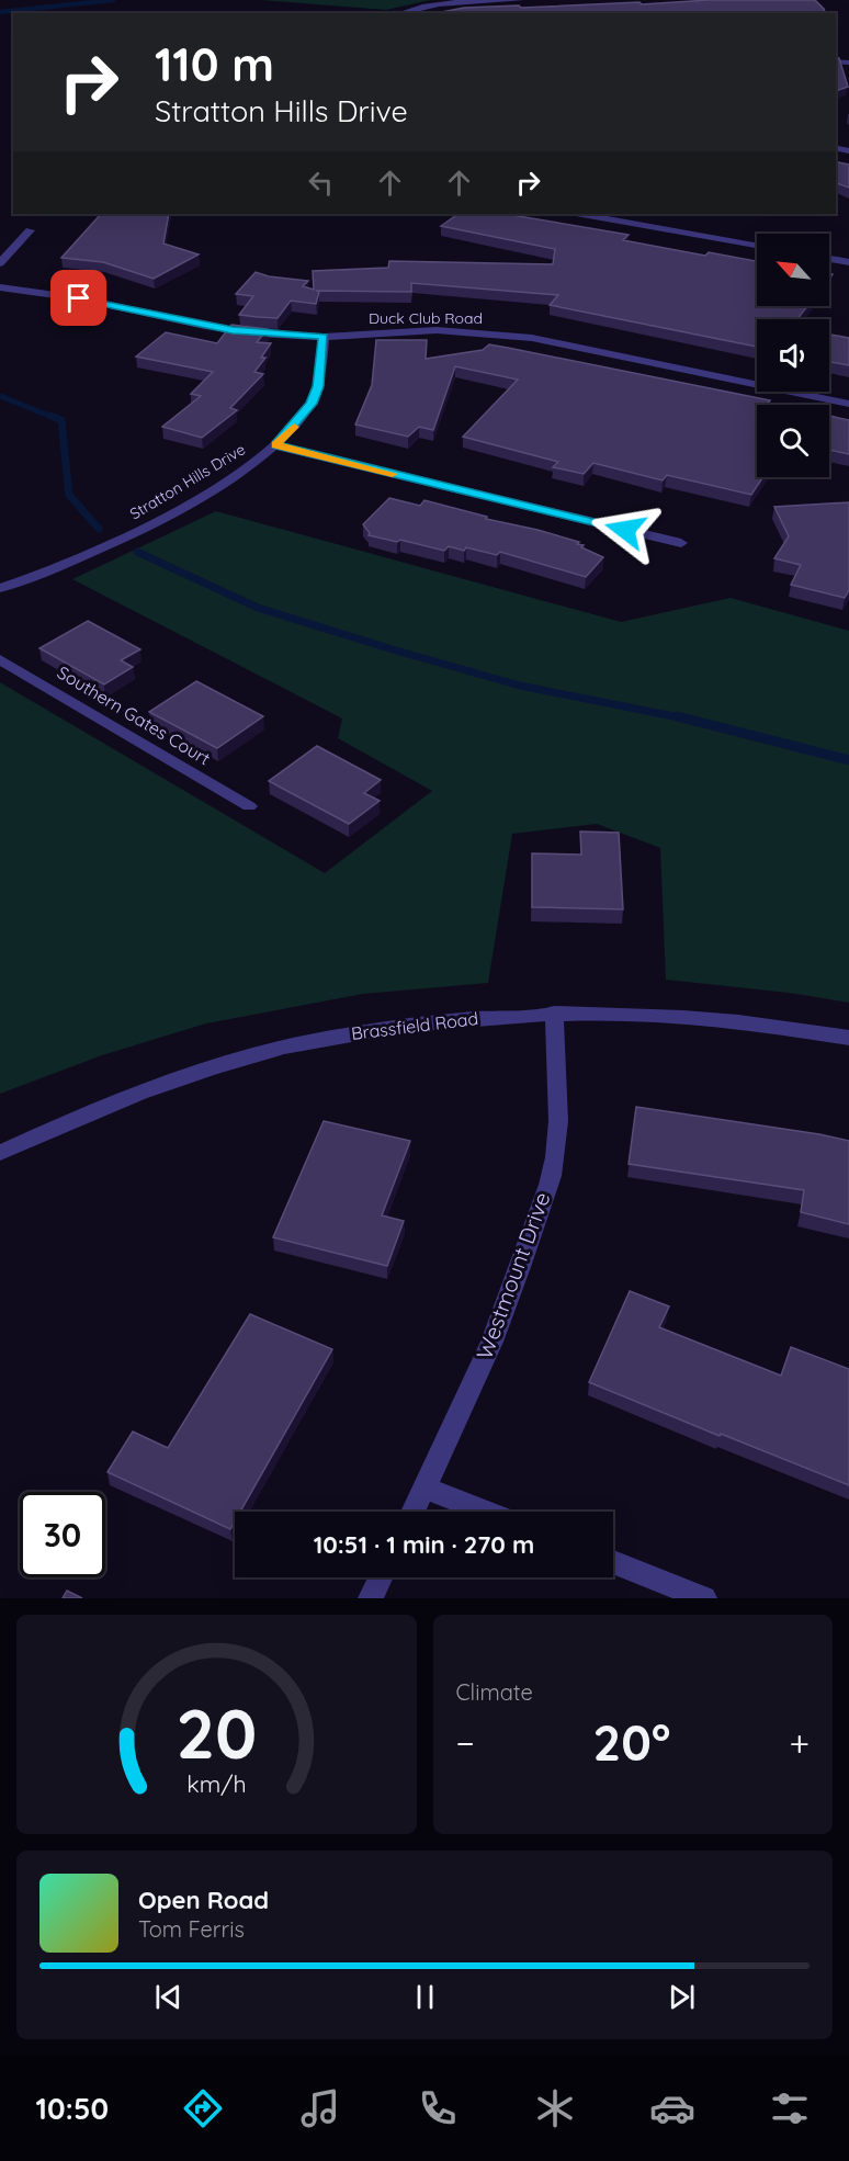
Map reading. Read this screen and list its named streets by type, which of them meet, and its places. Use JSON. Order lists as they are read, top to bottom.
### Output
{
  "streets": {
    "street": [
      "Duck Club Road",
      "Stratton Hills Drive",
      "Southern Gates Court",
      "Brassfield Road",
      "Westmount Drive"
    ]
  },
  "crossings": [
    ["Duck Club Road", "Stratton Hills Drive"],
    ["Brassfield Road", "Westmount Drive"]
  ],
  "north": "top left",
  "page": {
    "turn": ["110 m", "Stratton Hills Drive"],
    "limit": "30",
    "trip": "10:51 · 1 min · 270 m",
    "tile": "Climate",
    "heat": ["−", "20°", "+"],
    "song": ["Open Road", "Tom Ferris"],
    "tabs": "10:50",
    "gauge": ["20", "km/h"]
  }
}
